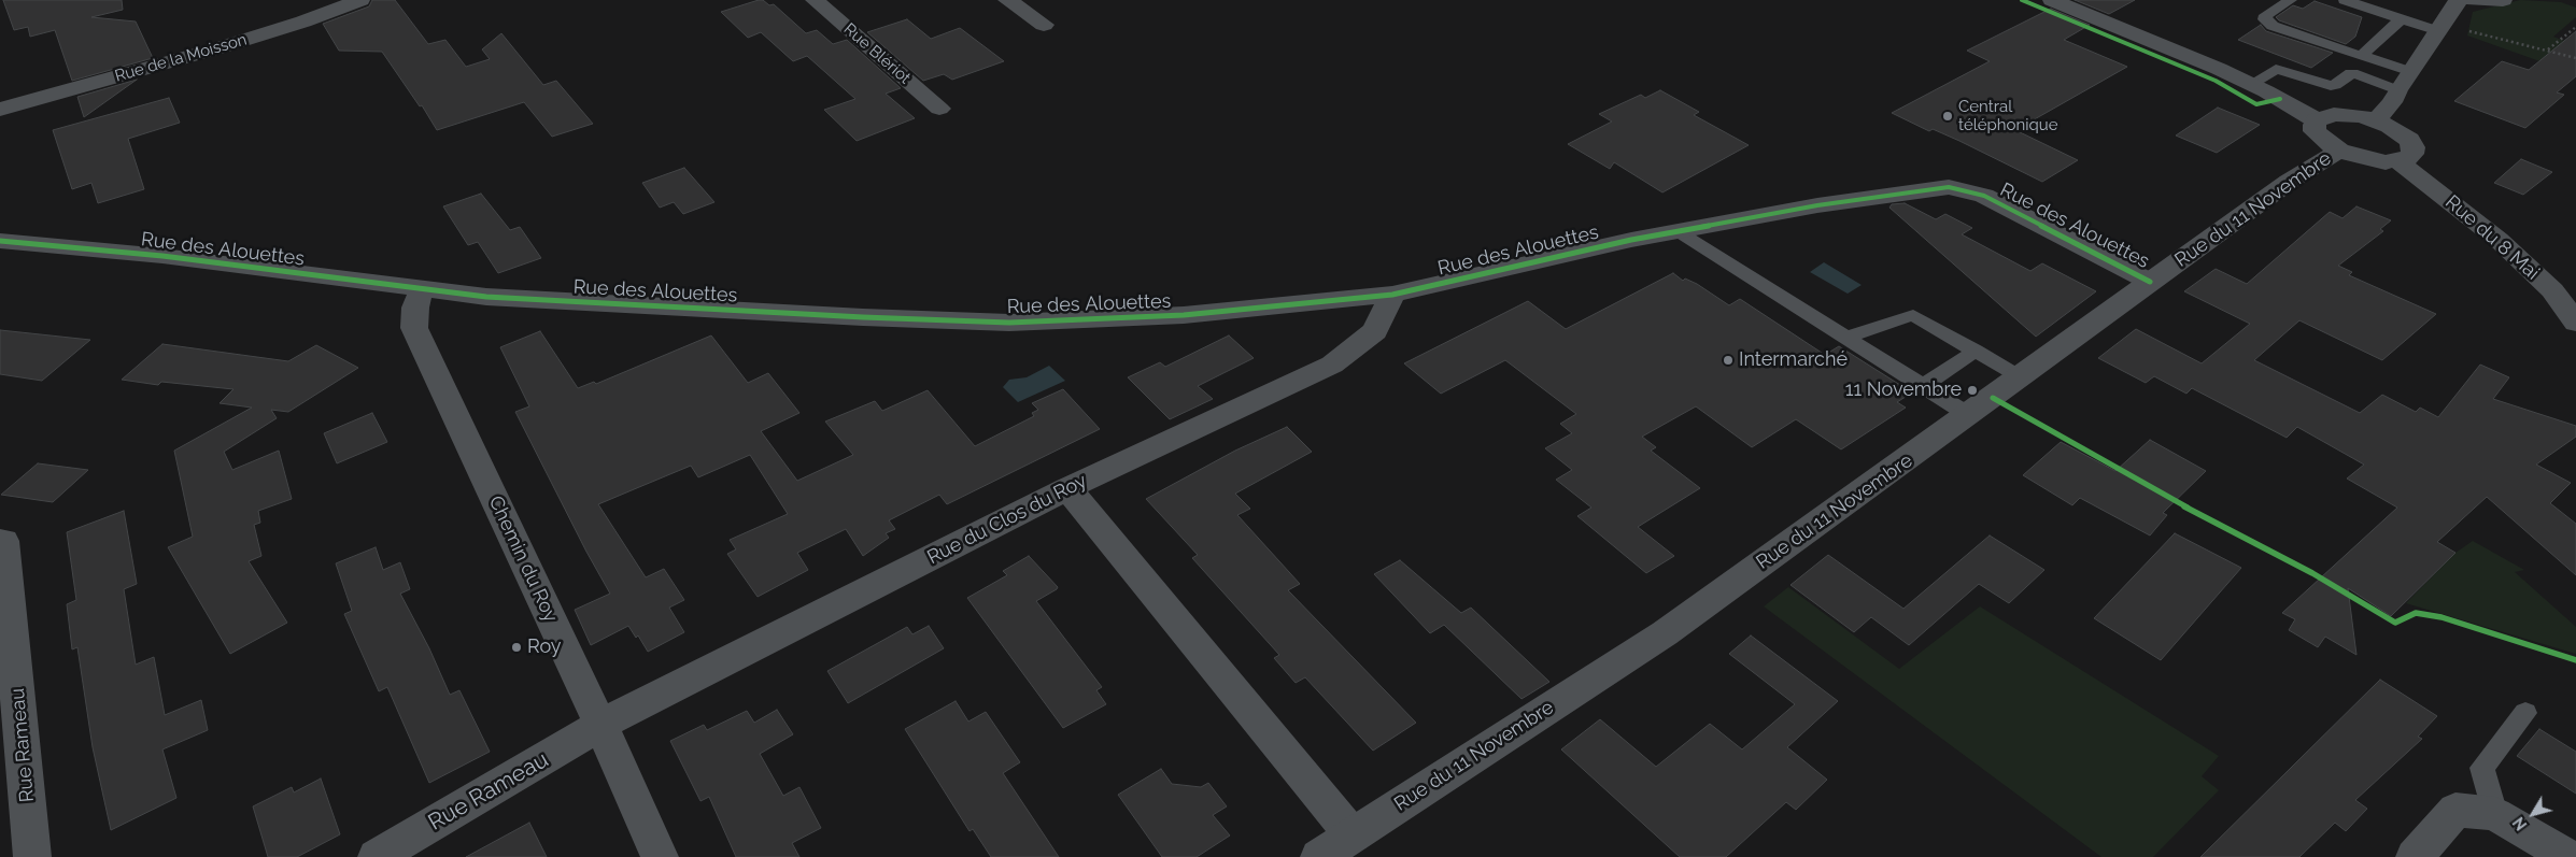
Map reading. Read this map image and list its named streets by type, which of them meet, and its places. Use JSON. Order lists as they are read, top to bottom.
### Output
{
  "streets": {
    "street": [
      "Rue Blériot",
      "Rue de la Moisson",
      "Rue du 11 Novembre",
      "Rue des Alouettes",
      "Rue du 8 Mai",
      "Rue du Clos du Roy",
      "Chemin du Roy",
      "Rue Rameau"
    ]
  },
  "crossings": [
    ["Rue du 11 Novembre", "Rue des Alouettes"],
    ["Rue des Alouettes", "Rue du Clos du Roy"],
    ["Rue des Alouettes", "Chemin du Roy"],
    ["Rue du Clos du Roy", "Chemin du Roy"],
    ["Rue du Clos du Roy", "Rue Rameau"],
    ["Chemin du Roy", "Rue Rameau"]
  ],
  "places": [
    "Central téléphonique",
    "Intermarché",
    "11 Novembre",
    "Roy"
  ],
  "north": "bottom left"
}
